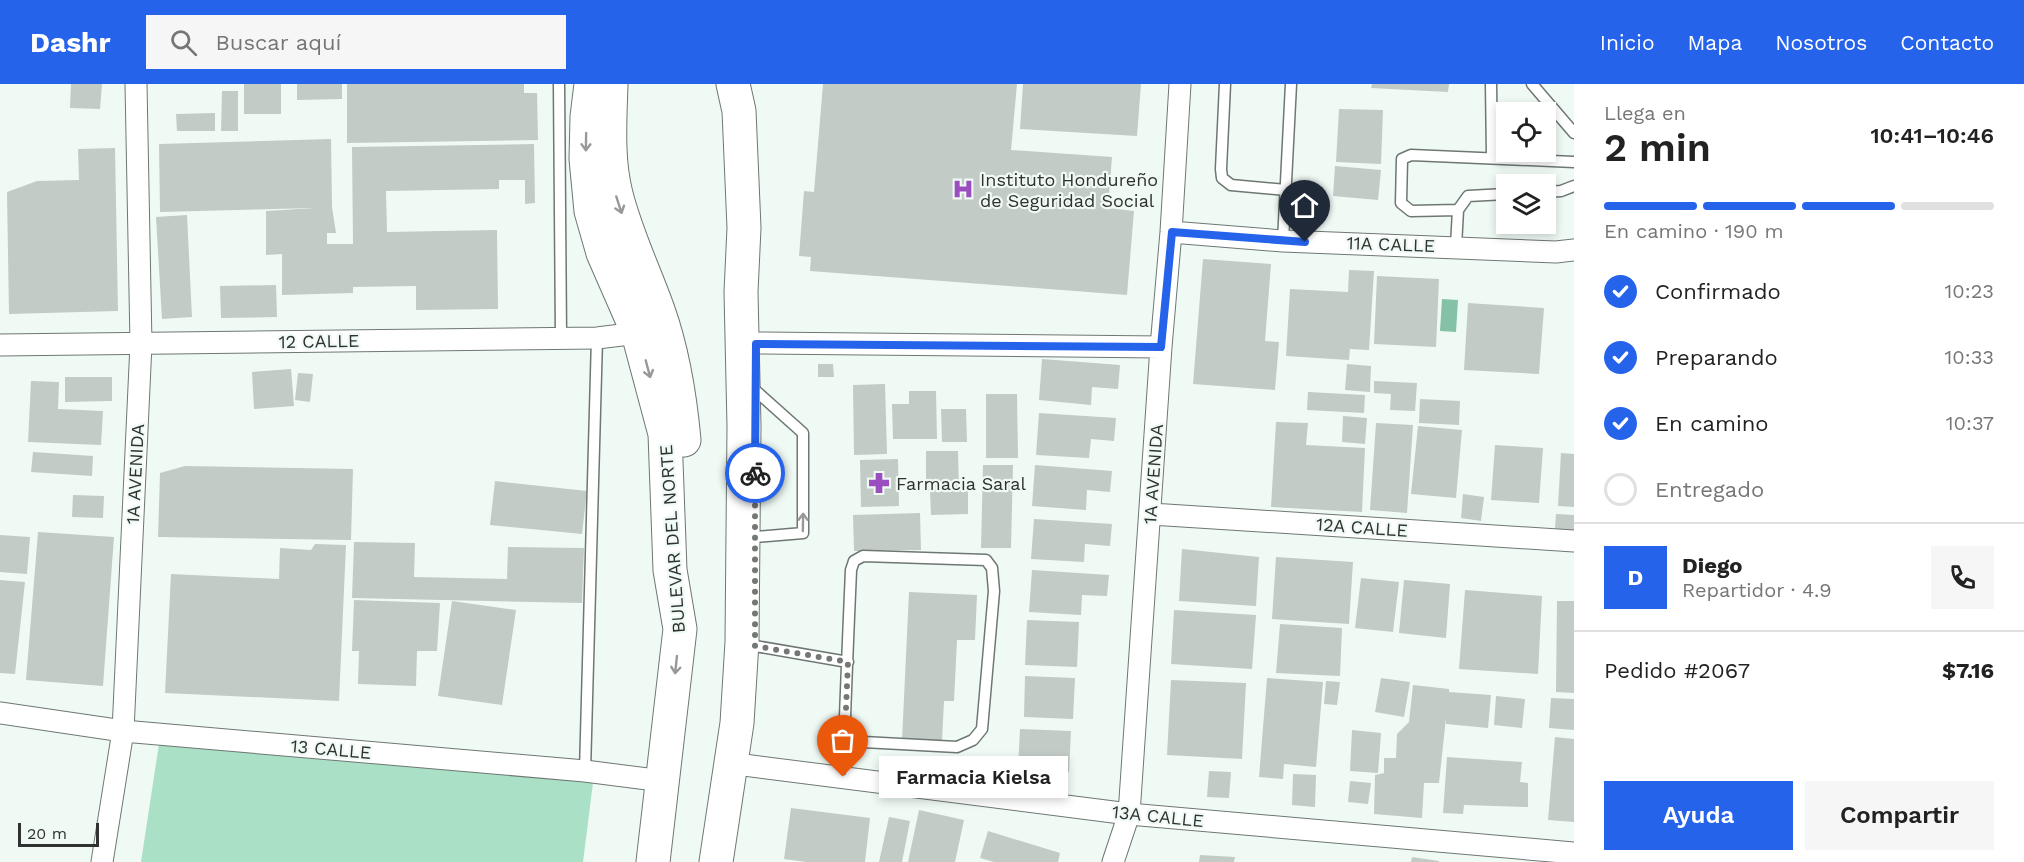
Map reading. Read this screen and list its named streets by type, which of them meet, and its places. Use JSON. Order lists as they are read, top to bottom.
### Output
{
  "streets": {
    "highway": ["BULEVAR DEL NORTE"],
    "street": [
      "11A CALLE",
      "12 CALLE",
      "1A AVENIDA",
      "12A CALLE",
      "13 CALLE",
      "13A CALLE"
    ]
  },
  "crossings": [
    ["11A CALLE", "1A AVENIDA"],
    ["12 CALLE", "1A AVENIDA"],
    ["12 CALLE", "BULEVAR DEL NORTE"],
    ["1A AVENIDA", "12A CALLE"],
    ["1A AVENIDA", "13 CALLE"],
    ["1A AVENIDA", "13A CALLE"],
    ["BULEVAR DEL NORTE", "13 CALLE"]
  ],
  "places": {
    "hospital": ["Instituto Hondureño de Seguridad Social"],
    "pharmacy": ["Farmacia Saral"],
    "other": ["Farmacia Kielsa"]
  },
  "scale_bar": "20 m",
  "page": {
    "header": "Dashr",
    "search": "Buscar aquí",
    "nav": [
      "Inicio",
      "Mapa",
      "Nosotros",
      "Contacto"
    ],
    "heading": ["2 min", "Llega en", "10:41–10:46"],
    "panel": [
      "Diego",
      "Repartidor · 4.9",
      "Pedido #2067",
      "$7.16"
    ],
    "bar": "En camino · 190 m",
    "list": [
      ["Confirmado", "10:23"],
      ["Preparando", "10:33"],
      ["En camino", "10:37"],
      "Entregado"
    ],
    "round": "D",
    "bubble": "Farmacia Kielsa",
    "buttons": ["Ayuda", "Compartir"],
    "scale": "20 m"
  }
}
